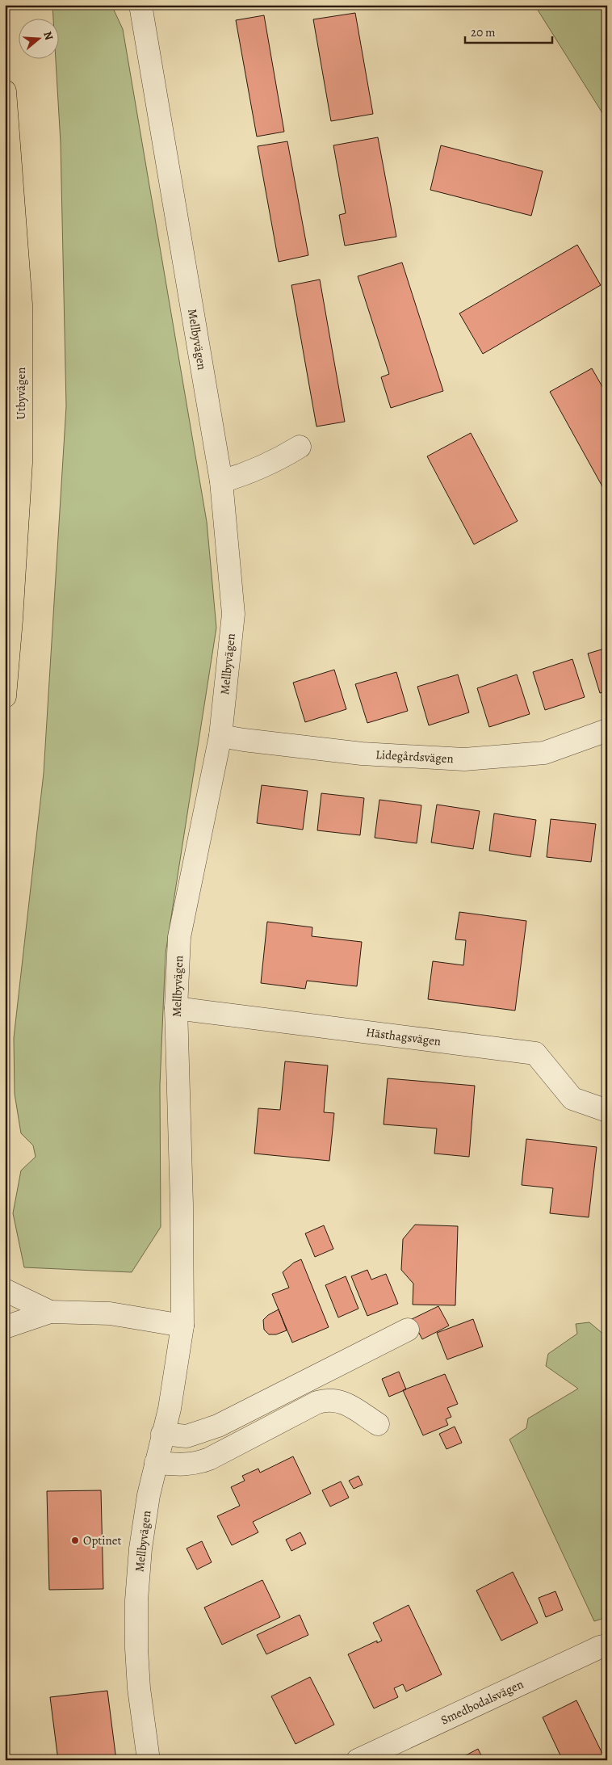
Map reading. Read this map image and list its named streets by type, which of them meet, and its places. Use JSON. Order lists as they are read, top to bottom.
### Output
{
  "streets": {
    "main road": ["Utbyvägen"],
    "street": [
      "Mellbyvägen",
      "Lidegårdsvägen",
      "Hästhagsvägen",
      "Smedbodalsvägen"
    ]
  },
  "crossings": [
    ["Mellbyvägen", "Lidegårdsvägen"],
    ["Mellbyvägen", "Hästhagsvägen"]
  ],
  "places": ["Optinet"],
  "scale_bar": "20 m",
  "north": "right"
}
